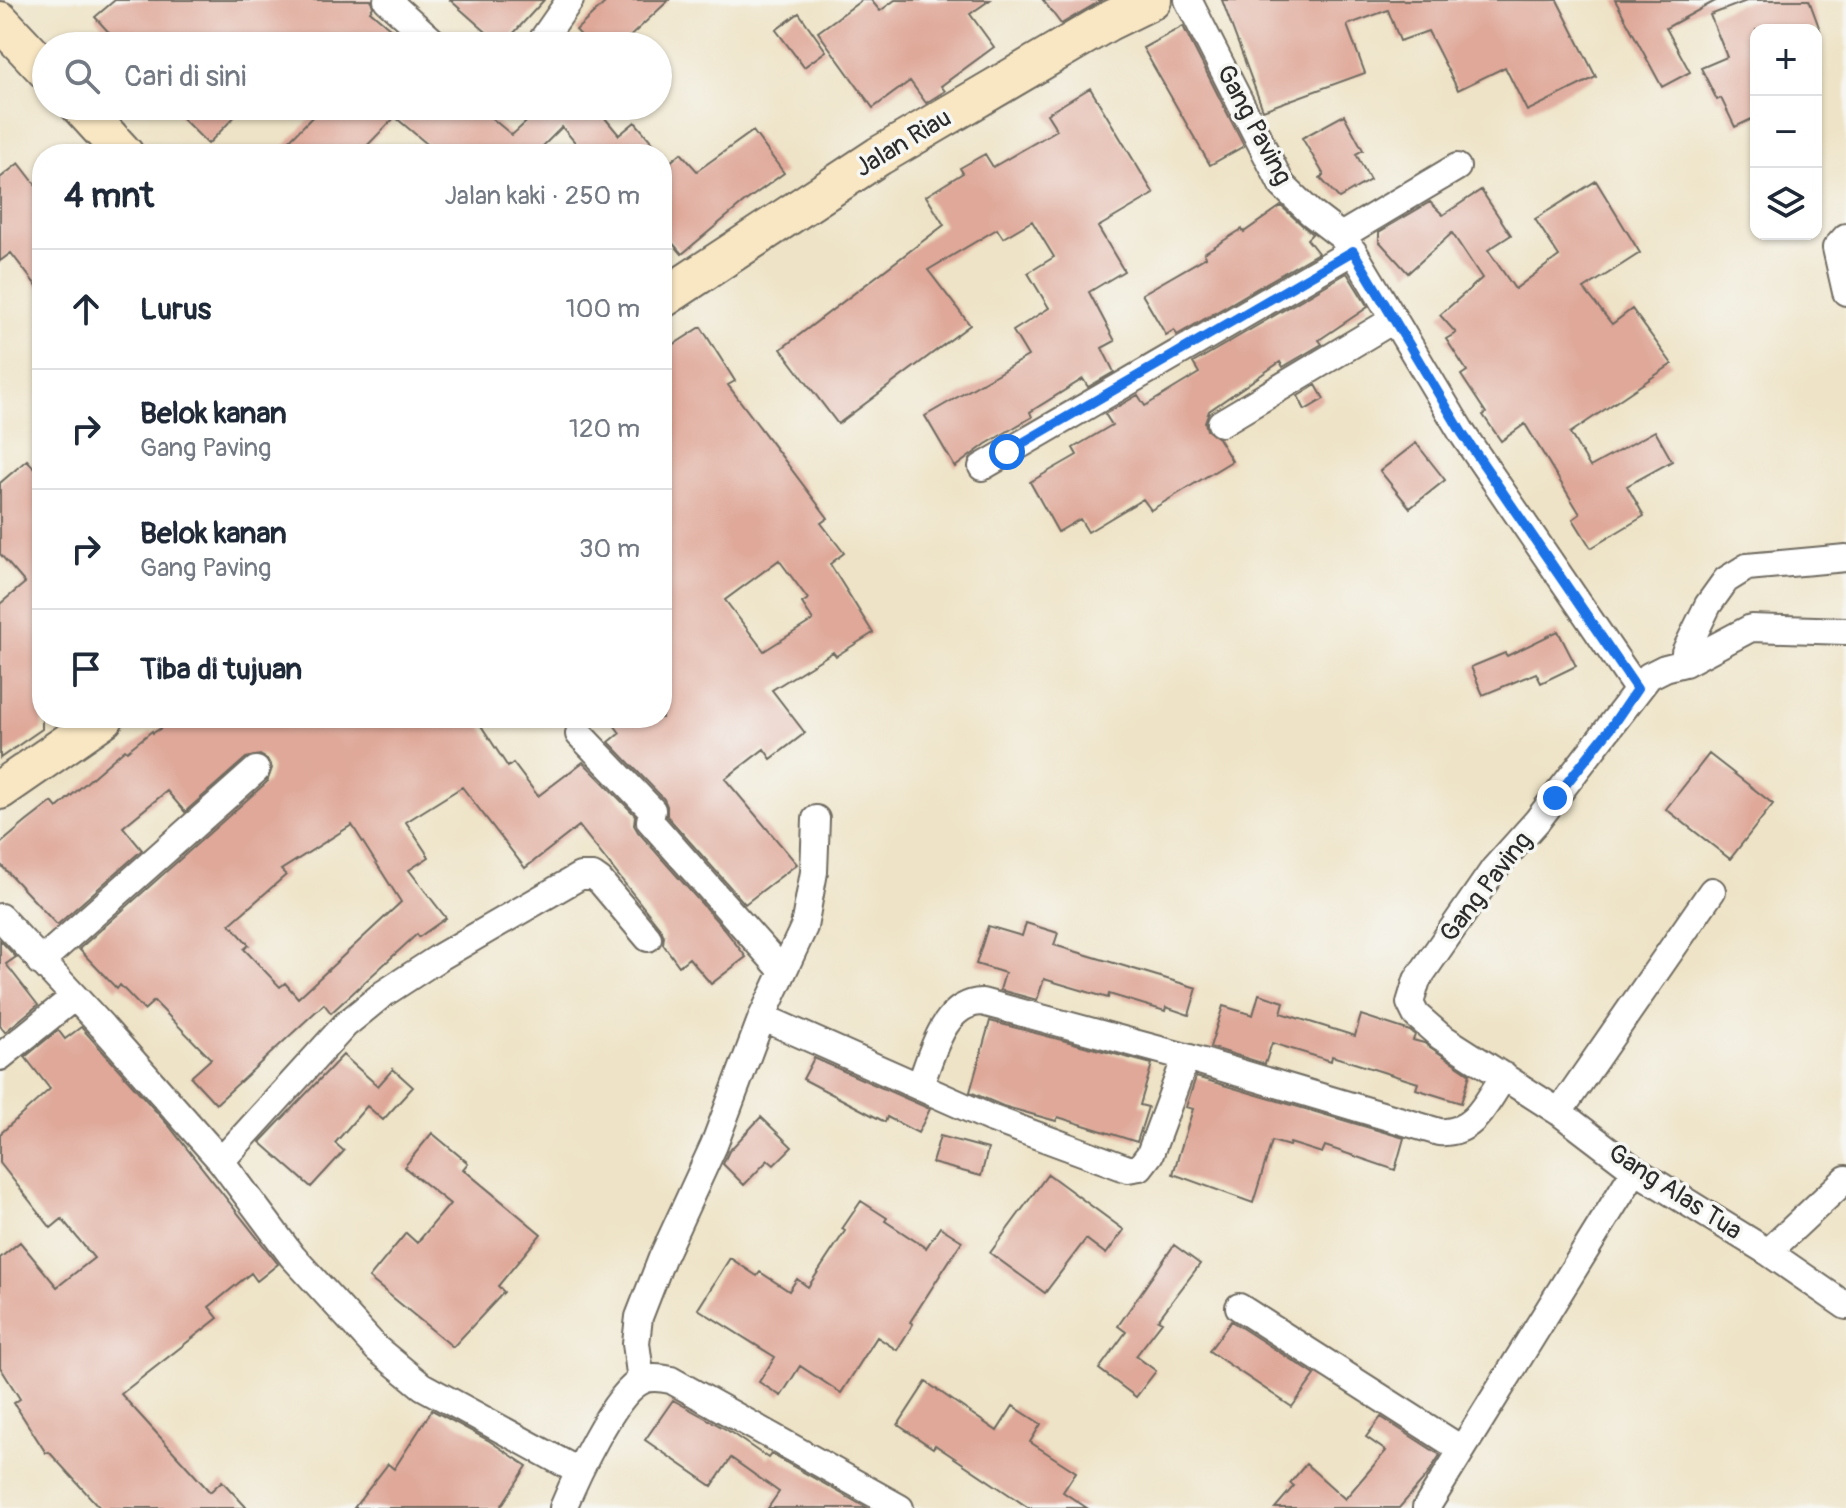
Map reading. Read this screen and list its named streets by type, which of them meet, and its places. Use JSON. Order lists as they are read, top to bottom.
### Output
{
  "streets": {
    "main road": ["Jalan Riau"],
    "street": ["Gang Paving", "Gang Alas Tua"]
  },
  "crossings": [
    ["Gang Paving", "Gang Alas Tua"]
  ],
  "page": {
    "map_buttons": ["+", "−"],
    "search": "Cari di sini",
    "heading": ["4 mnt", "Jalan kaki · 250 m"],
    "list": [
      ["Lurus", "100 m"],
      ["Belok kanan", "Gang Paving", "120 m"],
      ["Belok kanan", "Gang Paving", "30 m"],
      "Tiba di tujuan"
    ]
  }
}
